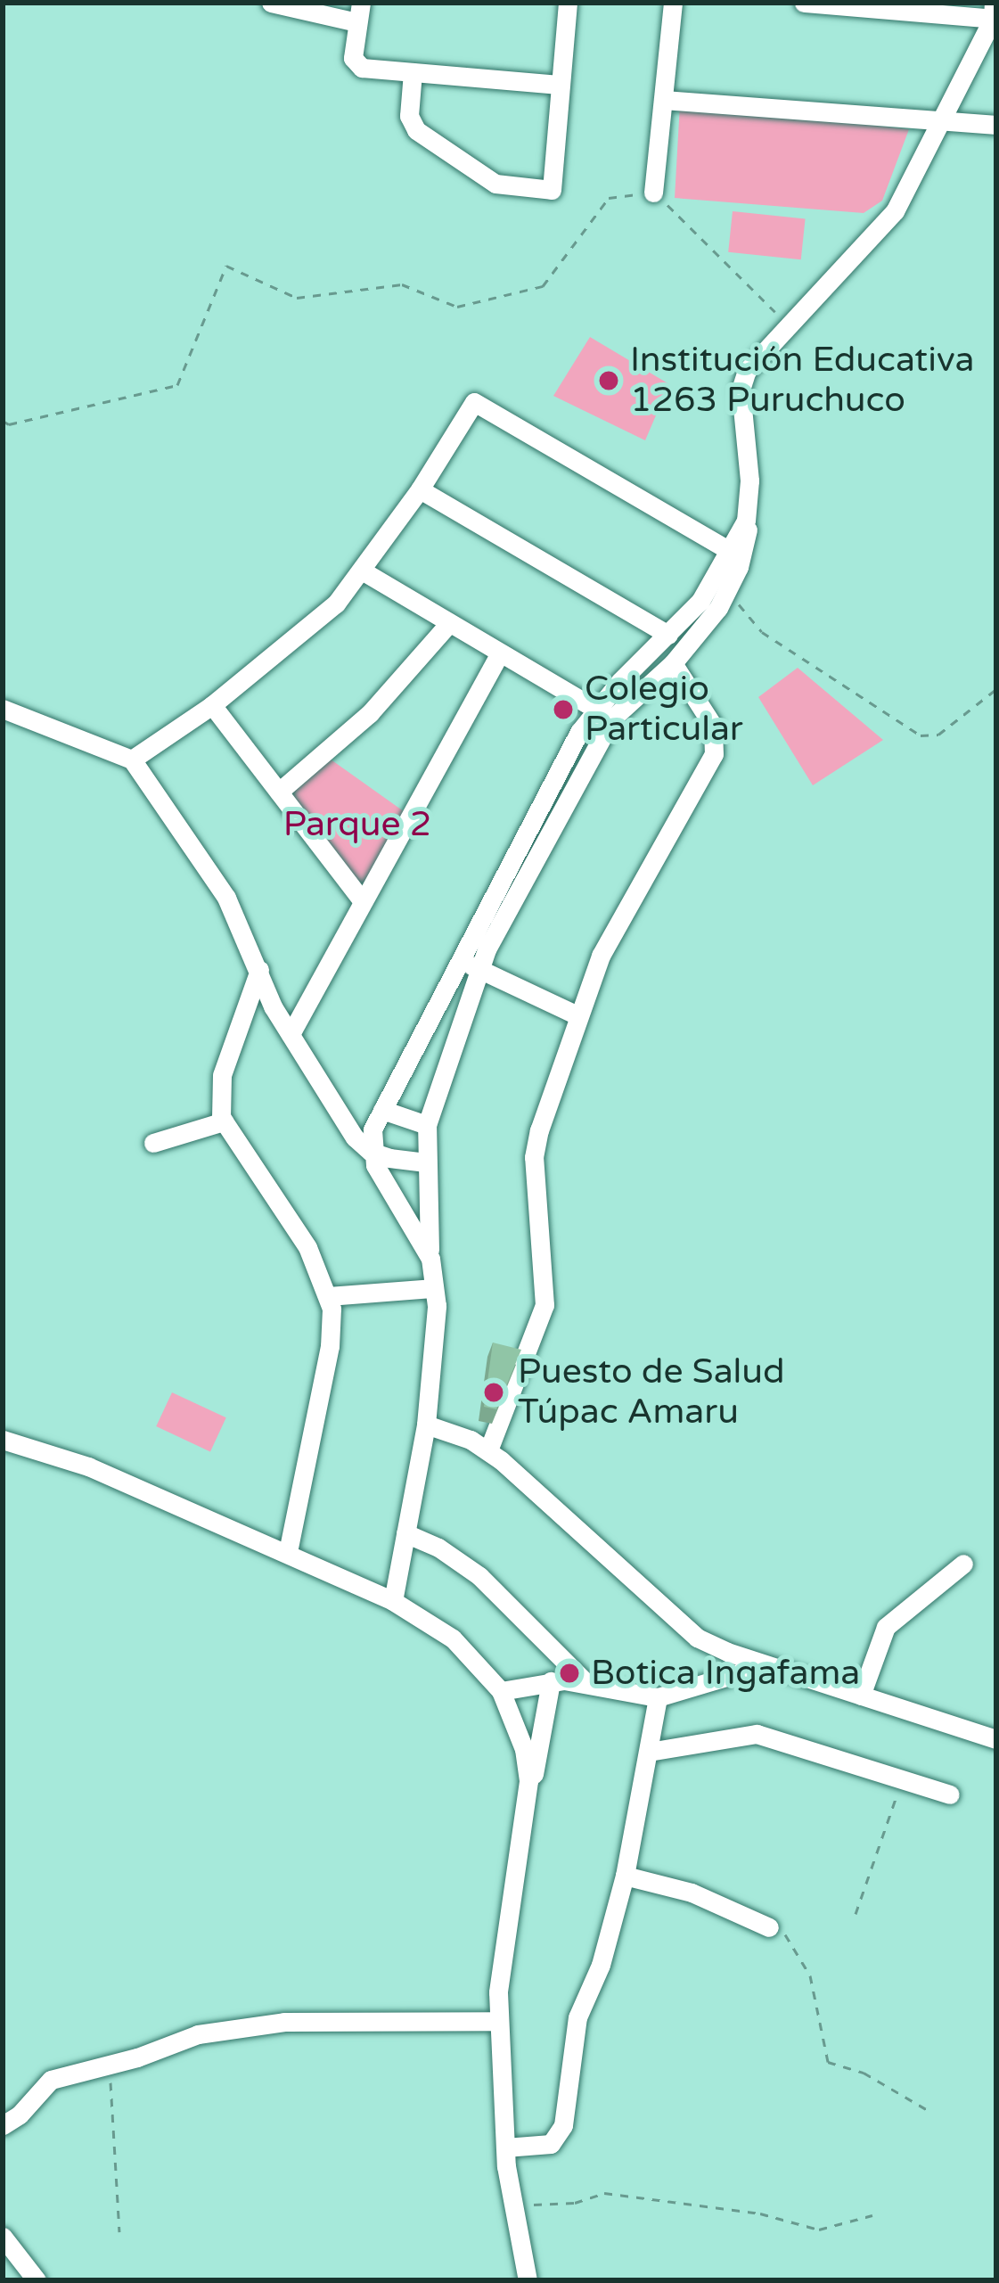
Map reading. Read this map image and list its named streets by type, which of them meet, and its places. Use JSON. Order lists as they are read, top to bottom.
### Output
{
  "parks": ["Parque 2"],
  "places": [
    "Institución Educativa 1263 Puruchuco",
    "Colegio Particular",
    "Puesto de Salud Túpac Amaru",
    "Botica Ingafama"
  ]
}
